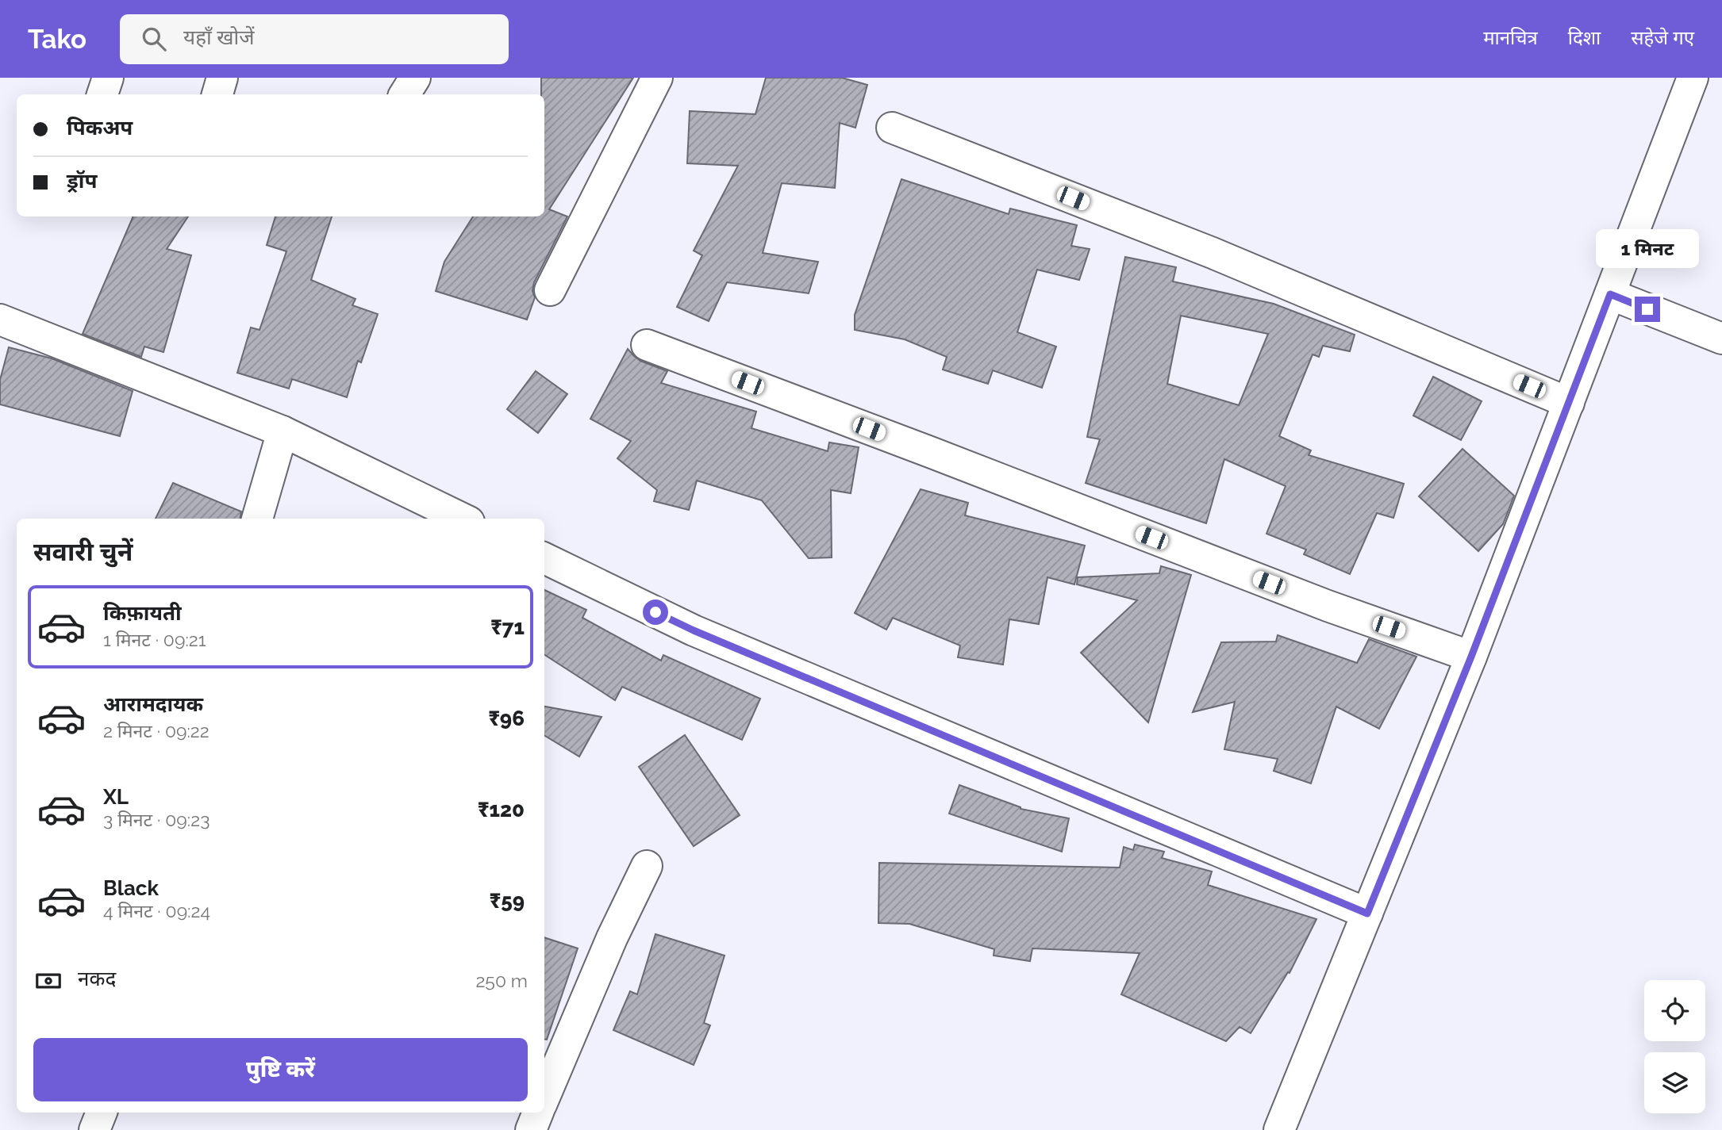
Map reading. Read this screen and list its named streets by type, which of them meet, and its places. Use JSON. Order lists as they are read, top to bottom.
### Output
{
  "page": {
    "header": "Tako",
    "search": "यहाँ खोजें",
    "nav": ["मानचित्र", "दिशा", "सहेजे गए"],
    "banner": ["पिकअप", "ड्रॉप"],
    "bubble": "1 मिनट",
    "heading": "सवारी चुनें",
    "list": [
      {
        "name": "किफ़ायती",
        "note": "1 मिनट · 09:21",
        "value": "₹71"
      },
      {
        "name": "आरामदायक",
        "note": "2 मिनट · 09:22",
        "value": "₹96"
      },
      {
        "name": "XL",
        "note": "3 मिनट · 09:23",
        "value": "₹120"
      },
      {
        "name": "Black",
        "note": "4 मिनट · 09:24",
        "value": "₹59"
      }
    ],
    "pay": ["नकद", "250 m"],
    "buttons": "पुष्टि करें"
  }
}
